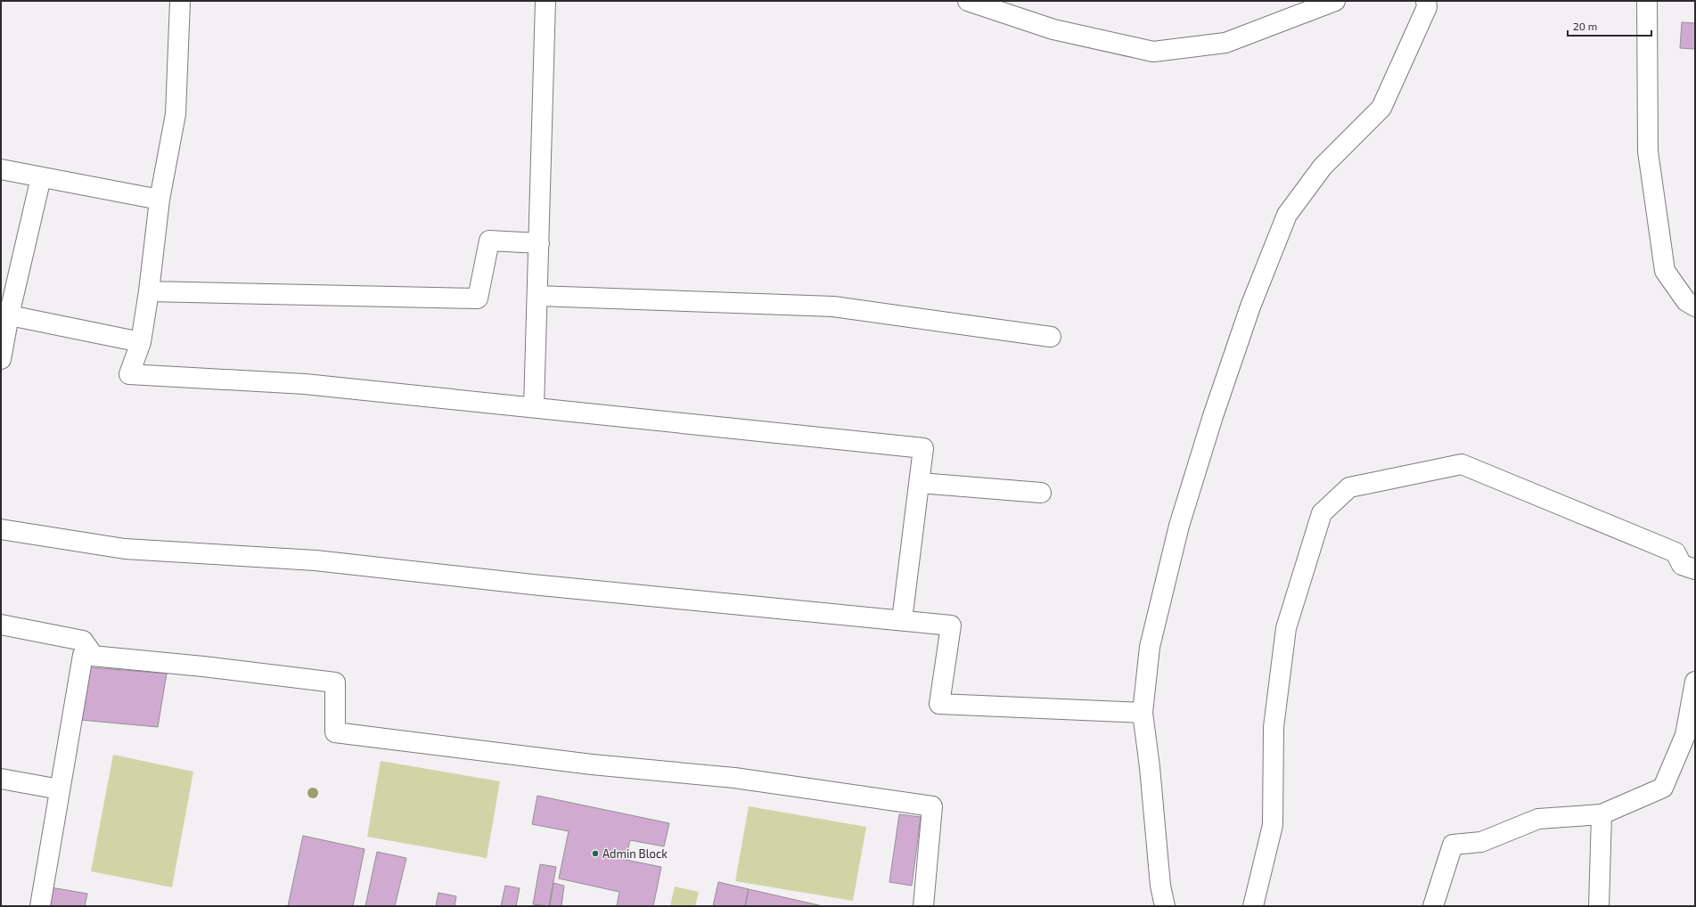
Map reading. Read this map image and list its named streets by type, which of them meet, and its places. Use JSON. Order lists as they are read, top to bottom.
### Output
{
  "places": ["Admin Block"],
  "scale_bar": "20 m"
}
